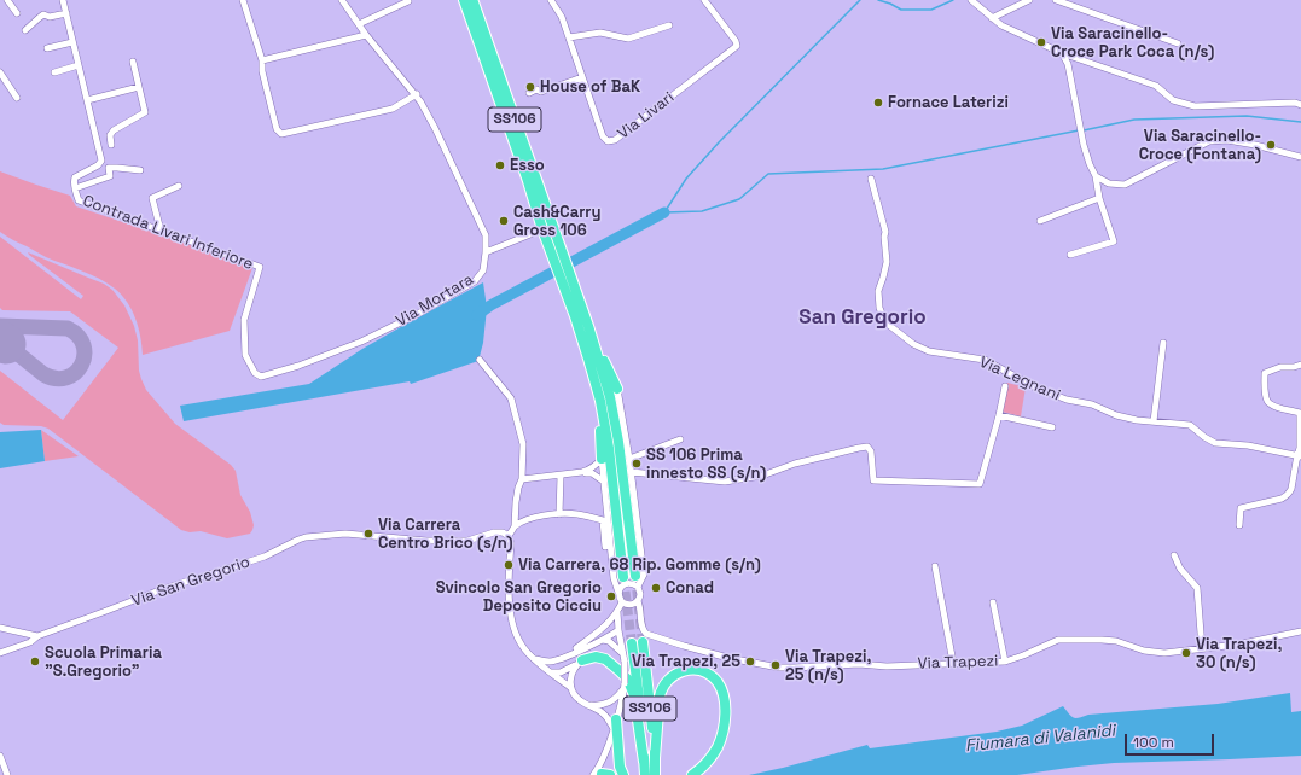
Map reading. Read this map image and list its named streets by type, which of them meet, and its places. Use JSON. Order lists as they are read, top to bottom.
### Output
{
  "streets": {
    "highway": ["SS106"],
    "street": [
      "Via Livari",
      "Contrada Livari Inferiore",
      "Via Mortara",
      "Via Legnani",
      "Via San Gregorio",
      "Via Trapezi"
    ]
  },
  "crossings": [
    ["Contrada Livari Inferiore", "Via Mortara"]
  ],
  "districts": ["San Gregorio"],
  "water": ["Fiumara di Valanidi"],
  "places": [
    "Via Saracinello- Croce Park Coca (n/s)",
    "House of BaK",
    "Fornace Laterizi",
    "Via Saracinello- Croce (Fontana)",
    "Esso",
    "Cash&Carry Gross 106",
    "SS 106 Prima innesto SS (s/n)",
    "Via Carrera Centro Brico (s/n)",
    "Via Carrera, 68 Rip. Gomme (s/n)",
    "Conad",
    "Svincolo San Gregorio Deposito Cicciu",
    "Via Trapezi, 30 (n/s)",
    "Scuola Primaria \"S.Gregorio\"",
    "Via Trapezi, 25",
    "Via Trapezi, 25 (n/s)"
  ],
  "scale_bar": "100 m"
}
